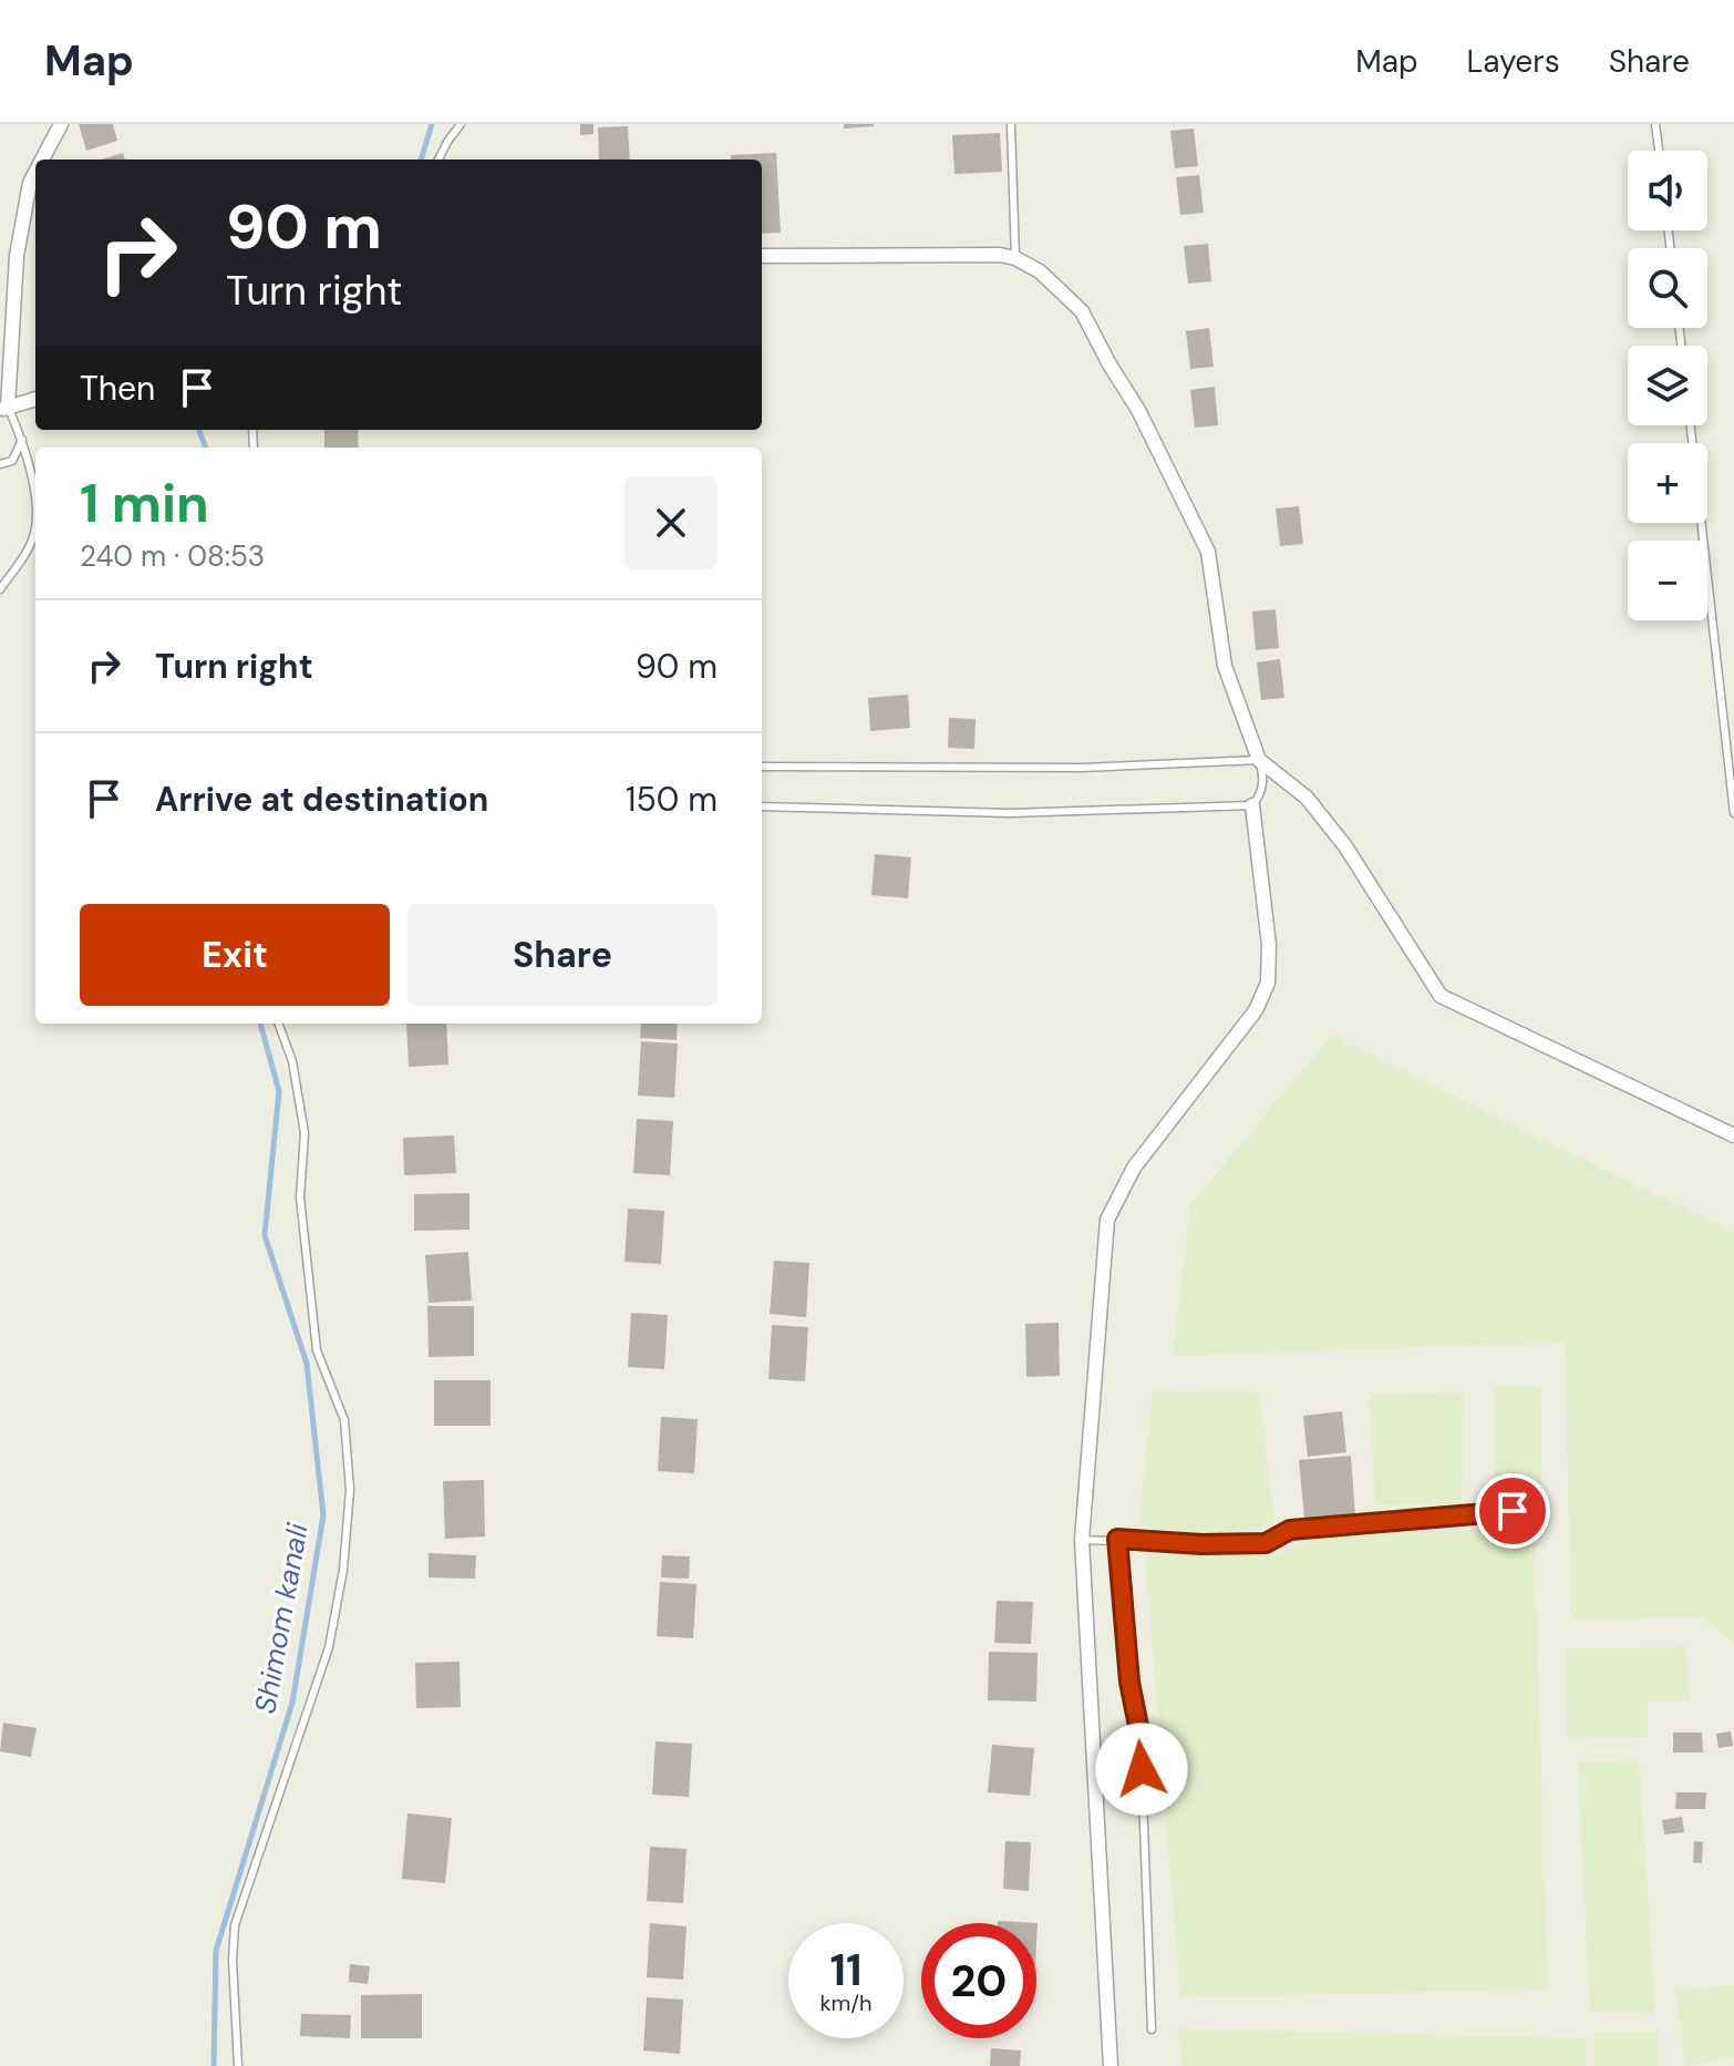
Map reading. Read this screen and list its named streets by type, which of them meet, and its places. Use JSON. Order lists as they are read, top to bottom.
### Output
{
  "water": ["Shimom kanali"],
  "page": {
    "header": "Map",
    "nav": ["Map", "Layers", "Share"],
    "map_buttons": ["+", "−"],
    "turn": ["90 m", "Turn right"],
    "then": "Then",
    "heading": ["1 min", "240 m · 08:53"],
    "list": [
      {
        "name": "Turn right",
        "value": "90 m"
      },
      {
        "name": "Arrive at destination",
        "value": "150 m"
      }
    ],
    "buttons": ["Exit", "Share"],
    "speed": "11 km/h",
    "limit": "20"
  }
}
